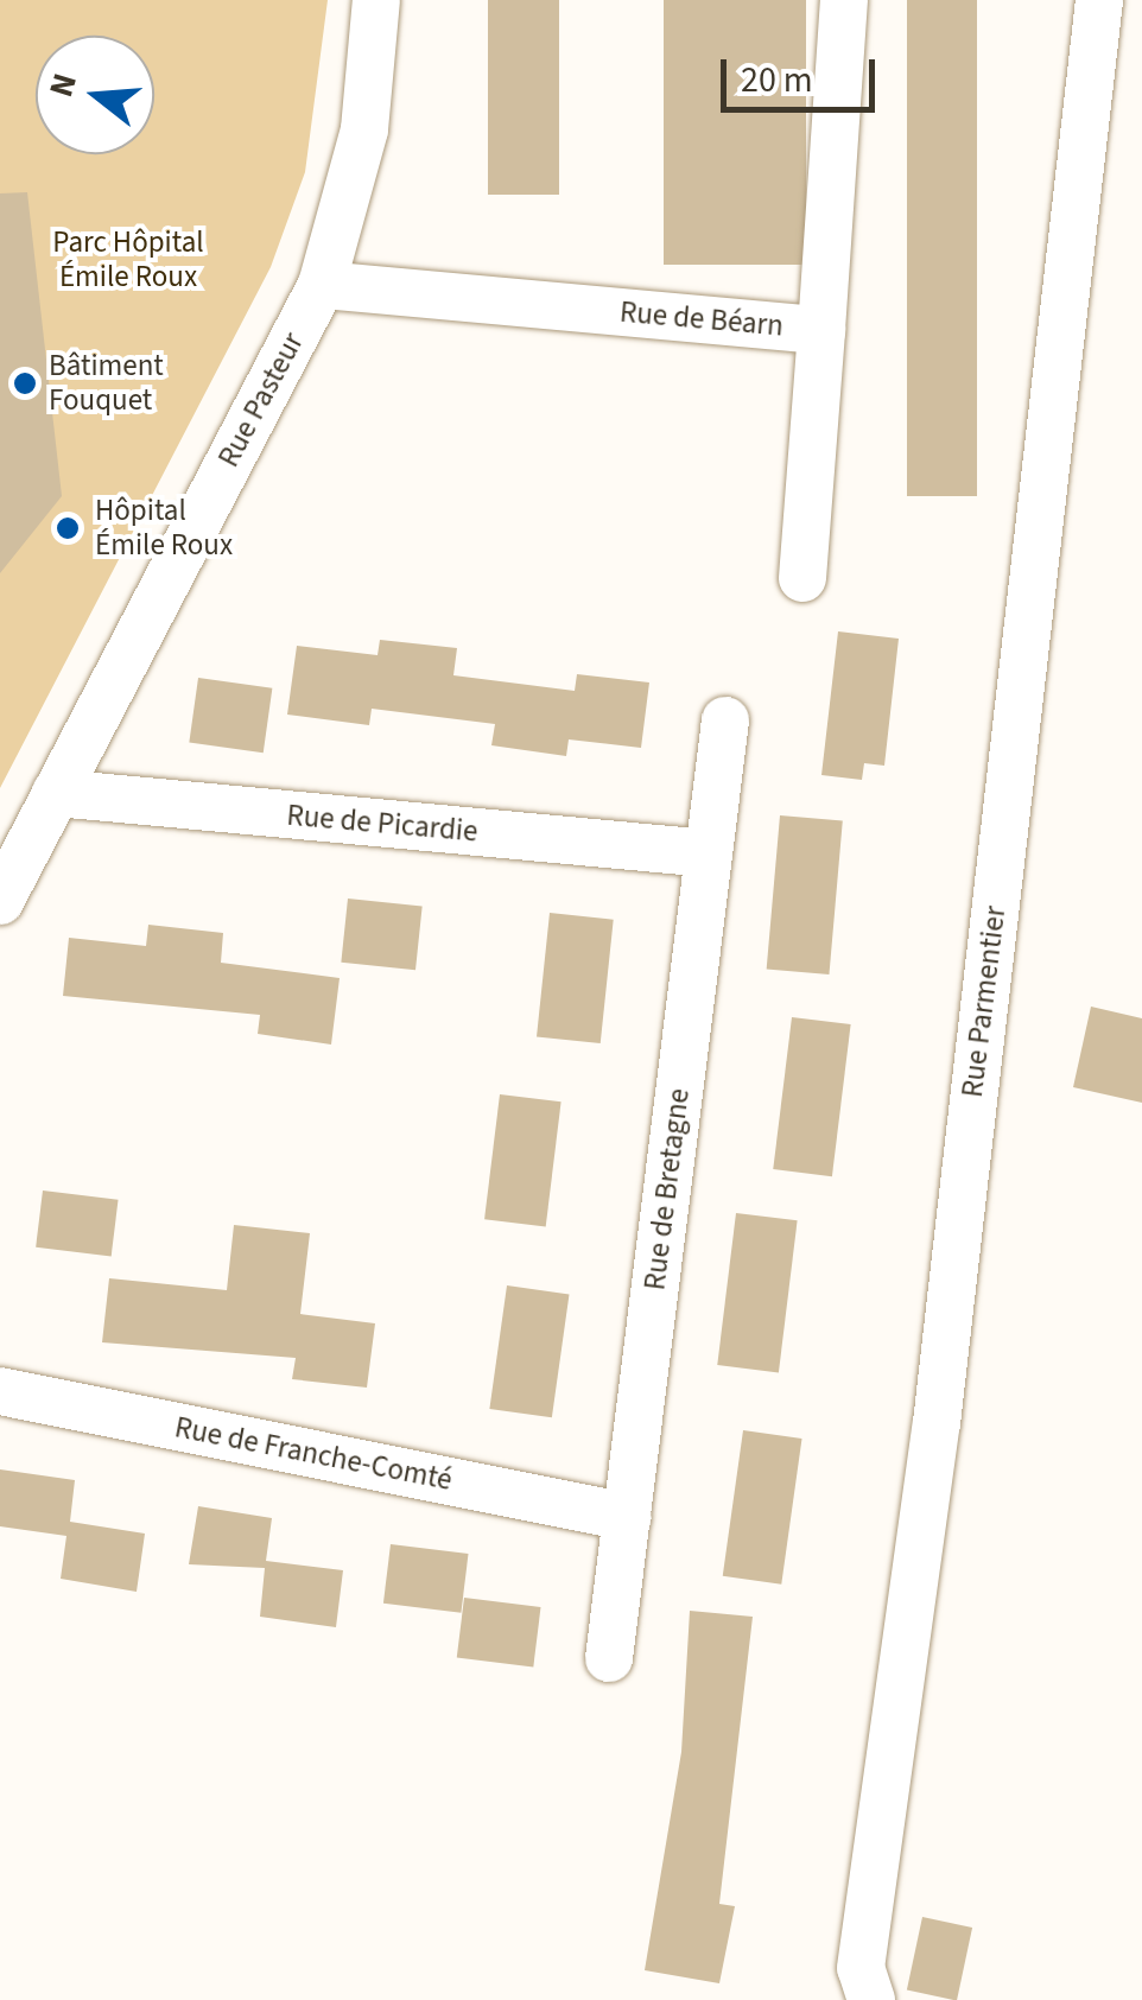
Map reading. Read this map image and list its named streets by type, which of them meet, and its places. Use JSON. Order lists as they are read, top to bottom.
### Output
{
  "streets": {
    "street": [
      "Rue de Béarn",
      "Rue Pasteur",
      "Rue de Picardie",
      "Rue Parmentier",
      "Rue de Bretagne",
      "Rue de Franche-Comté"
    ]
  },
  "crossings": [
    ["Rue de Béarn", "Rue Pasteur"],
    ["Rue Pasteur", "Rue de Picardie"],
    ["Rue de Picardie", "Rue de Bretagne"],
    ["Rue de Bretagne", "Rue de Franche-Comté"]
  ],
  "parks": ["Parc Hôpital Émile Roux"],
  "places": ["Bâtiment Fouquet", "Hôpital Émile Roux"],
  "scale_bar": "20 m",
  "north": "left"
}
